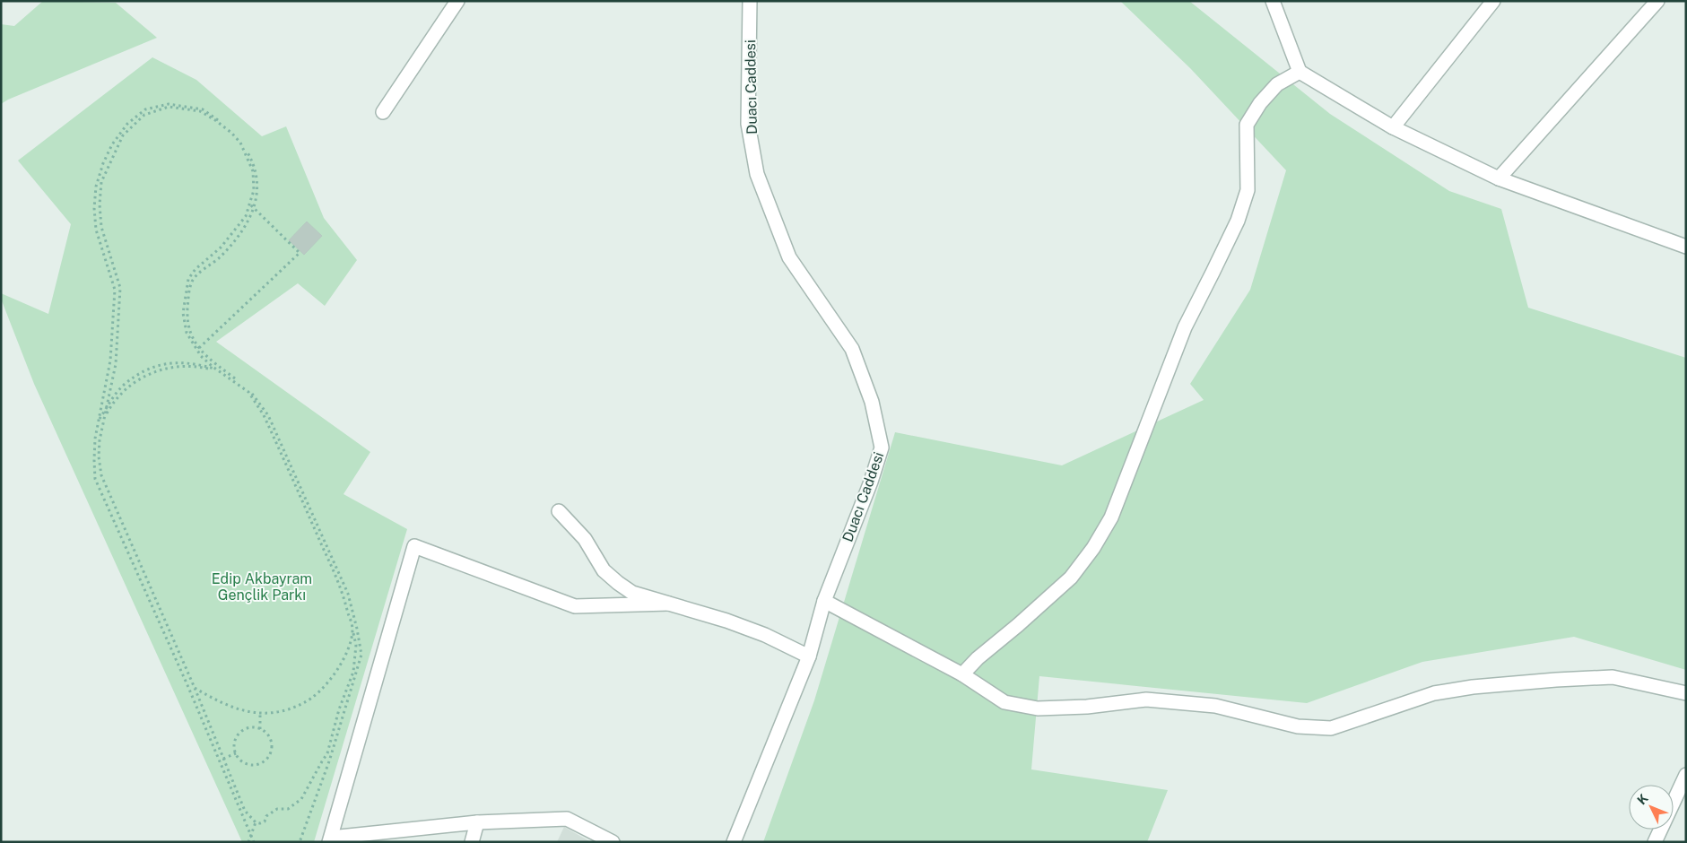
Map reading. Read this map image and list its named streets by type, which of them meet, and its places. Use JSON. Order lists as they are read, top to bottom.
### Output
{
  "streets": {
    "street": ["Duacı Caddesi"]
  },
  "parks": ["Edip Akbayram Gençlik Parkı"],
  "north": "top left"
}
